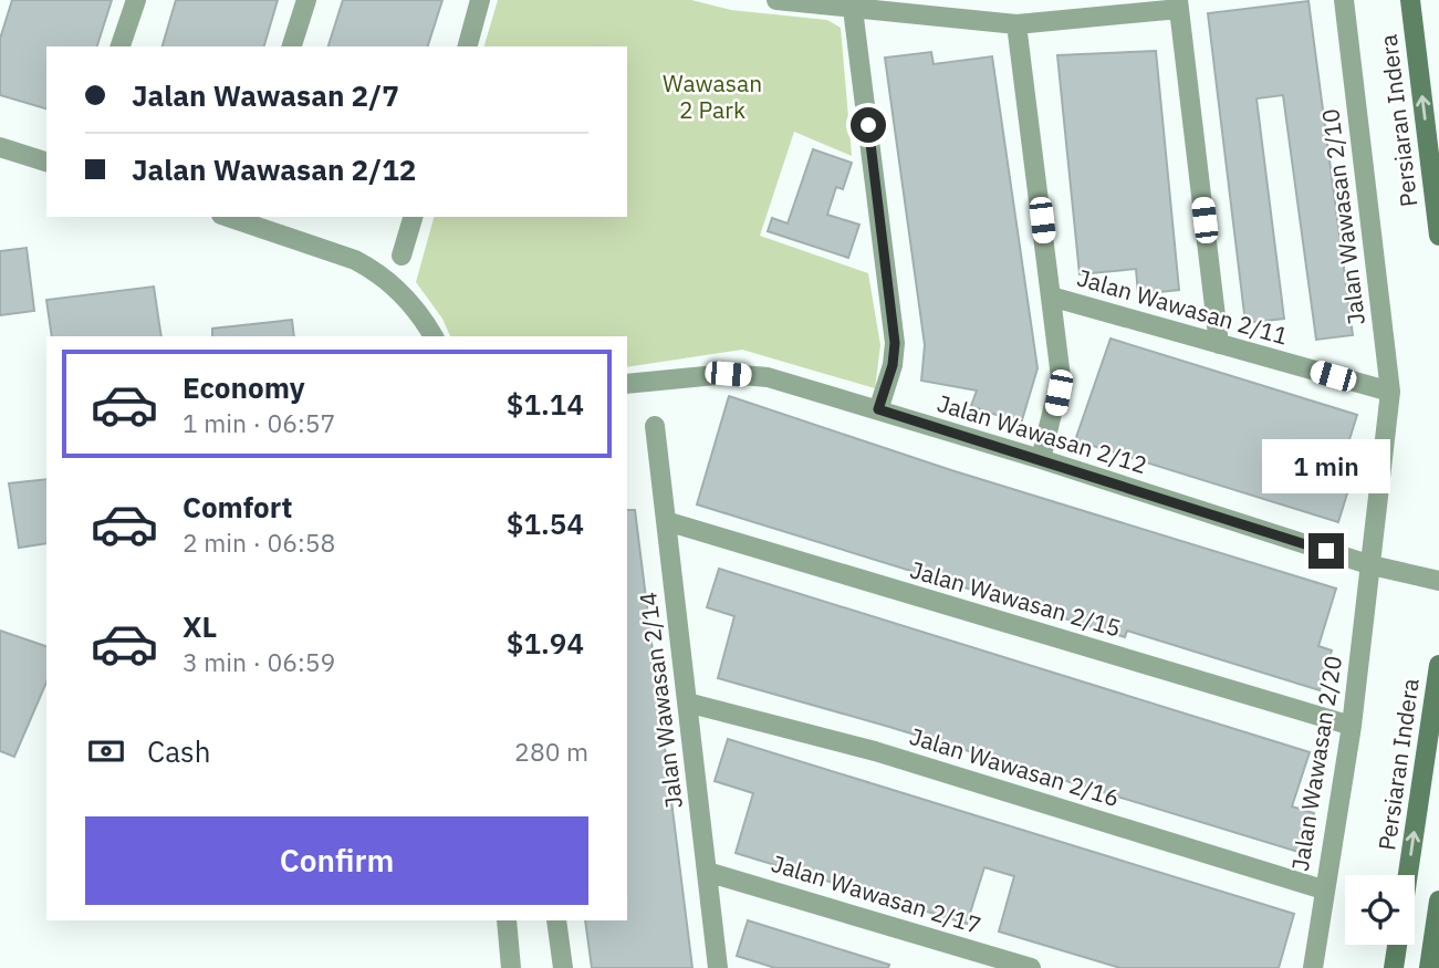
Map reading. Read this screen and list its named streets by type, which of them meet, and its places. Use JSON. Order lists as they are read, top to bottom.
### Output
{
  "streets": {
    "main road": ["Persiaran Indera"],
    "street": [
      "Jalan Wawasan 2/10",
      "Jalan Wawasan 2/11",
      "Jalan Wawasan 2/12",
      "Jalan Wawasan 2/15",
      "Jalan Wawasan 2/14",
      "Jalan Wawasan 2/20",
      "Jalan Wawasan 2/16",
      "Jalan Wawasan 2/17"
    ]
  },
  "crossings": [
    ["Jalan Wawasan 2/10", "Jalan Wawasan 2/11"],
    ["Jalan Wawasan 2/10", "Jalan Wawasan 2/12"],
    ["Jalan Wawasan 2/10", "Jalan Wawasan 2/20"],
    ["Jalan Wawasan 2/12", "Jalan Wawasan 2/20"],
    ["Jalan Wawasan 2/15", "Jalan Wawasan 2/14"],
    ["Jalan Wawasan 2/15", "Jalan Wawasan 2/20"],
    ["Jalan Wawasan 2/14", "Jalan Wawasan 2/16"],
    ["Jalan Wawasan 2/14", "Jalan Wawasan 2/17"],
    ["Jalan Wawasan 2/20", "Jalan Wawasan 2/16"]
  ],
  "one_way": ["Persiaran Indera"],
  "parks": ["Wawasan 2 Park"],
  "page": {
    "banner": ["Jalan Wawasan 2/7", "Jalan Wawasan 2/12"],
    "list": [
      {
        "name": "Economy",
        "note": "1 min · 06:57",
        "value": "$1.14"
      },
      {
        "name": "Comfort",
        "note": "2 min · 06:58",
        "value": "$1.54"
      },
      {
        "name": "XL",
        "note": "3 min · 06:59",
        "value": "$1.94"
      }
    ],
    "bubble": "1 min",
    "pay": ["Cash", "280 m"],
    "buttons": "Confirm"
  }
}
